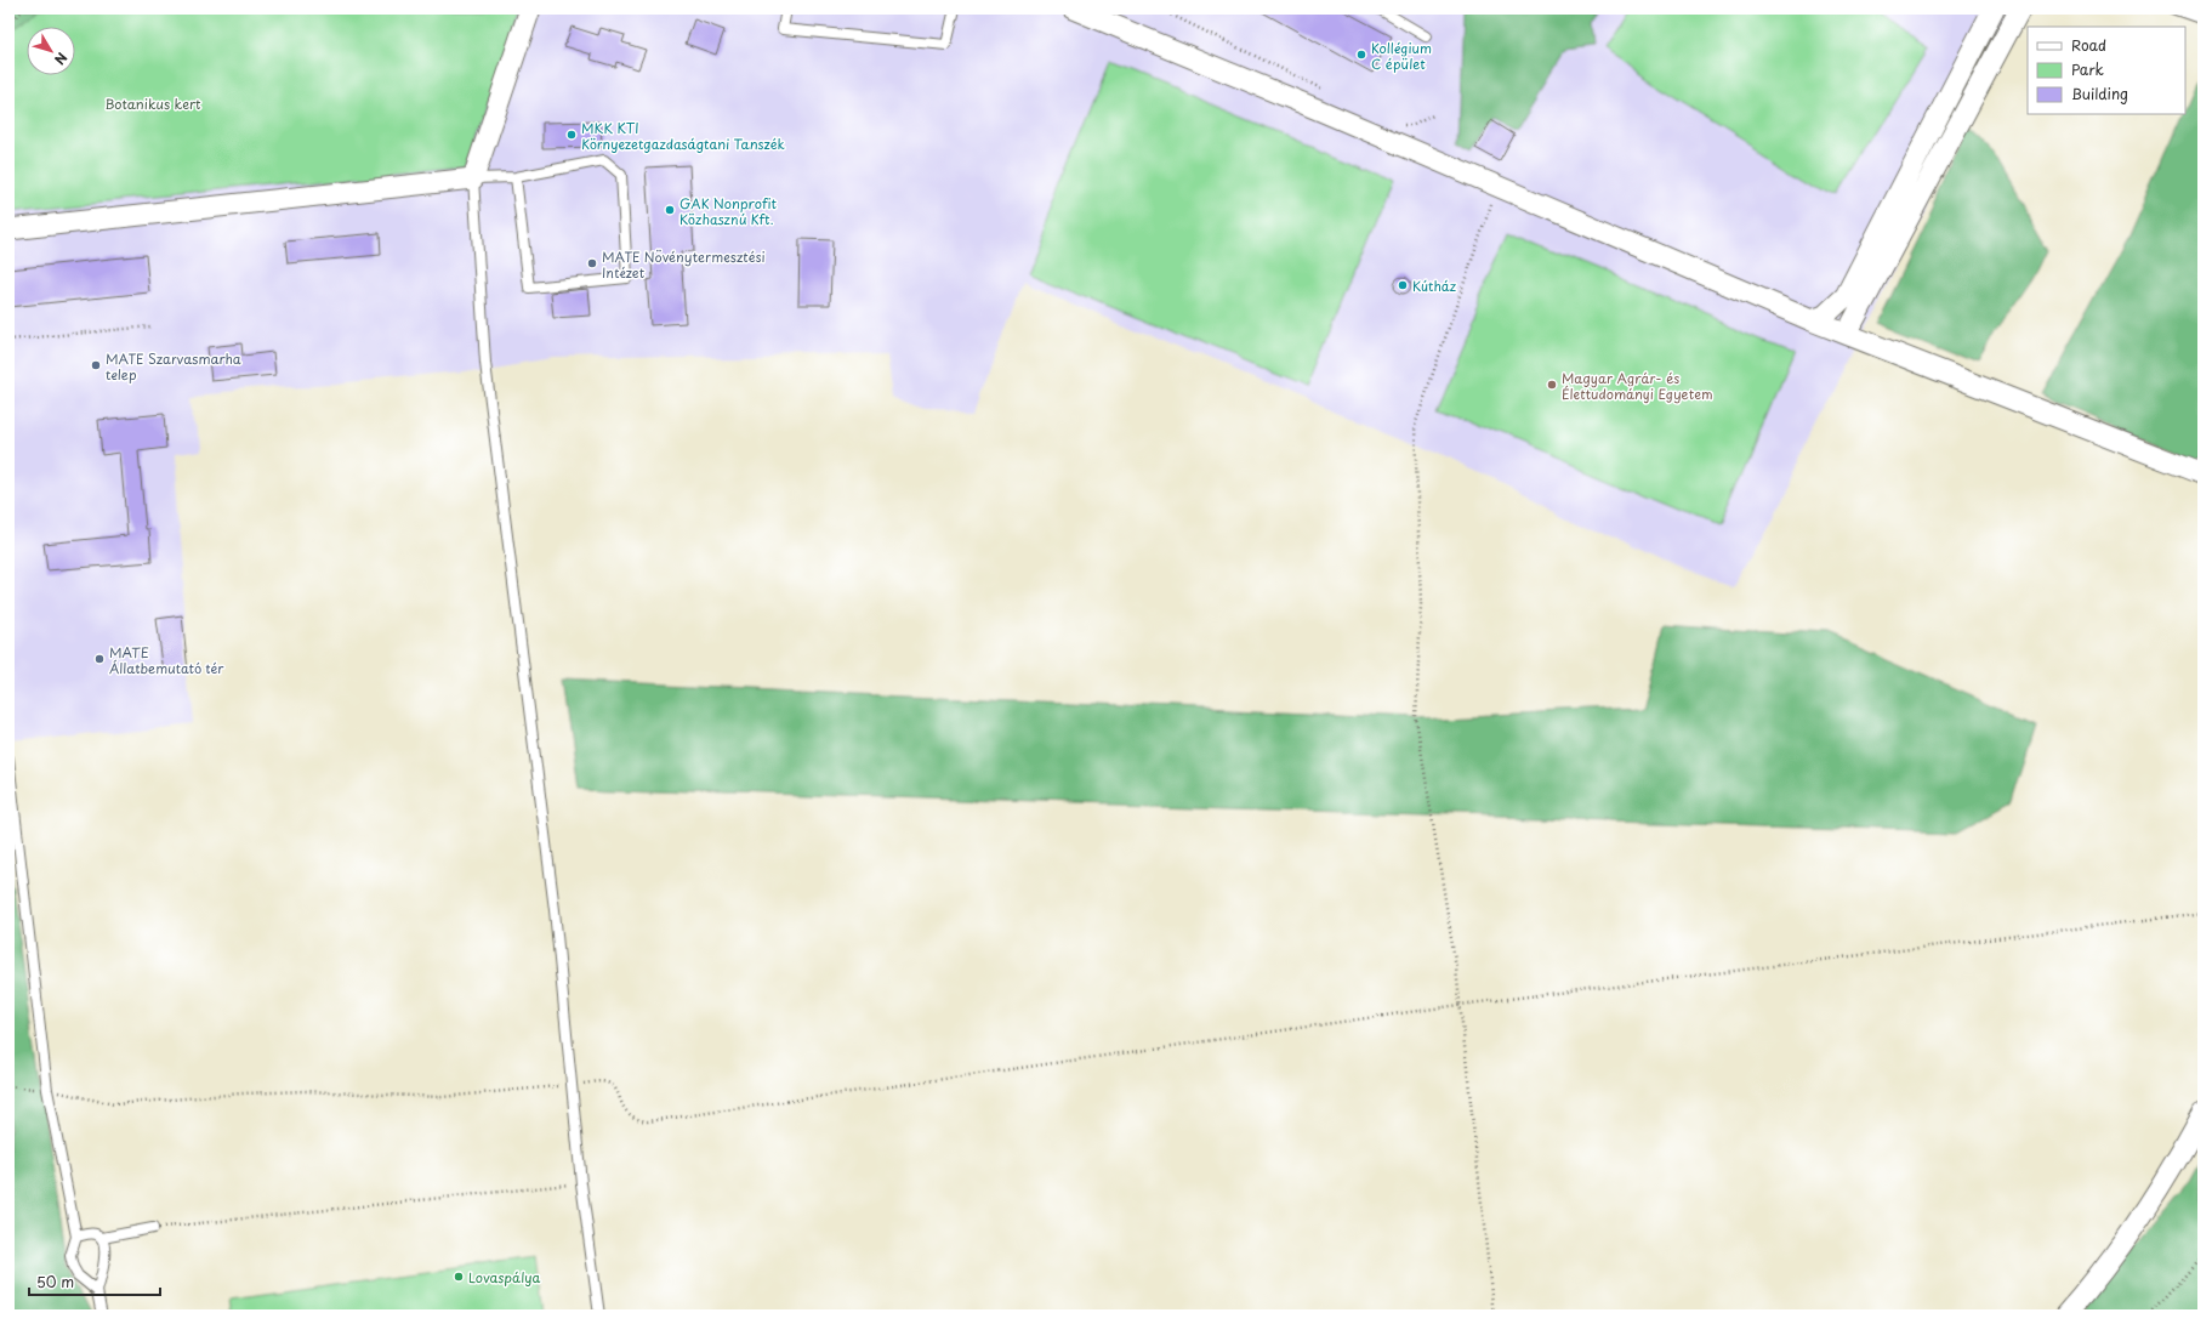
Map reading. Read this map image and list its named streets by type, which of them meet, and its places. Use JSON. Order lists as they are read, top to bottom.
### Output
{
  "parks": ["Botanikus kert"],
  "places": [
    "Kollégium C épület",
    "MKK KTI Környezetgazdaságtani Tanszék",
    "GAK Nonprofit Közhasznú Kft.",
    "MATE Növénytermesztési Intézet",
    "Kútház",
    "MATE Szarvasmarha telep",
    "Magyar Agrár- és Élettudományi Egyetem",
    "MATE Állatbemutató tér",
    "Lovaspálya"
  ],
  "legend": ["Road", "Park", "Building"],
  "scale_bar": "50 m",
  "north": "bottom right"
}
